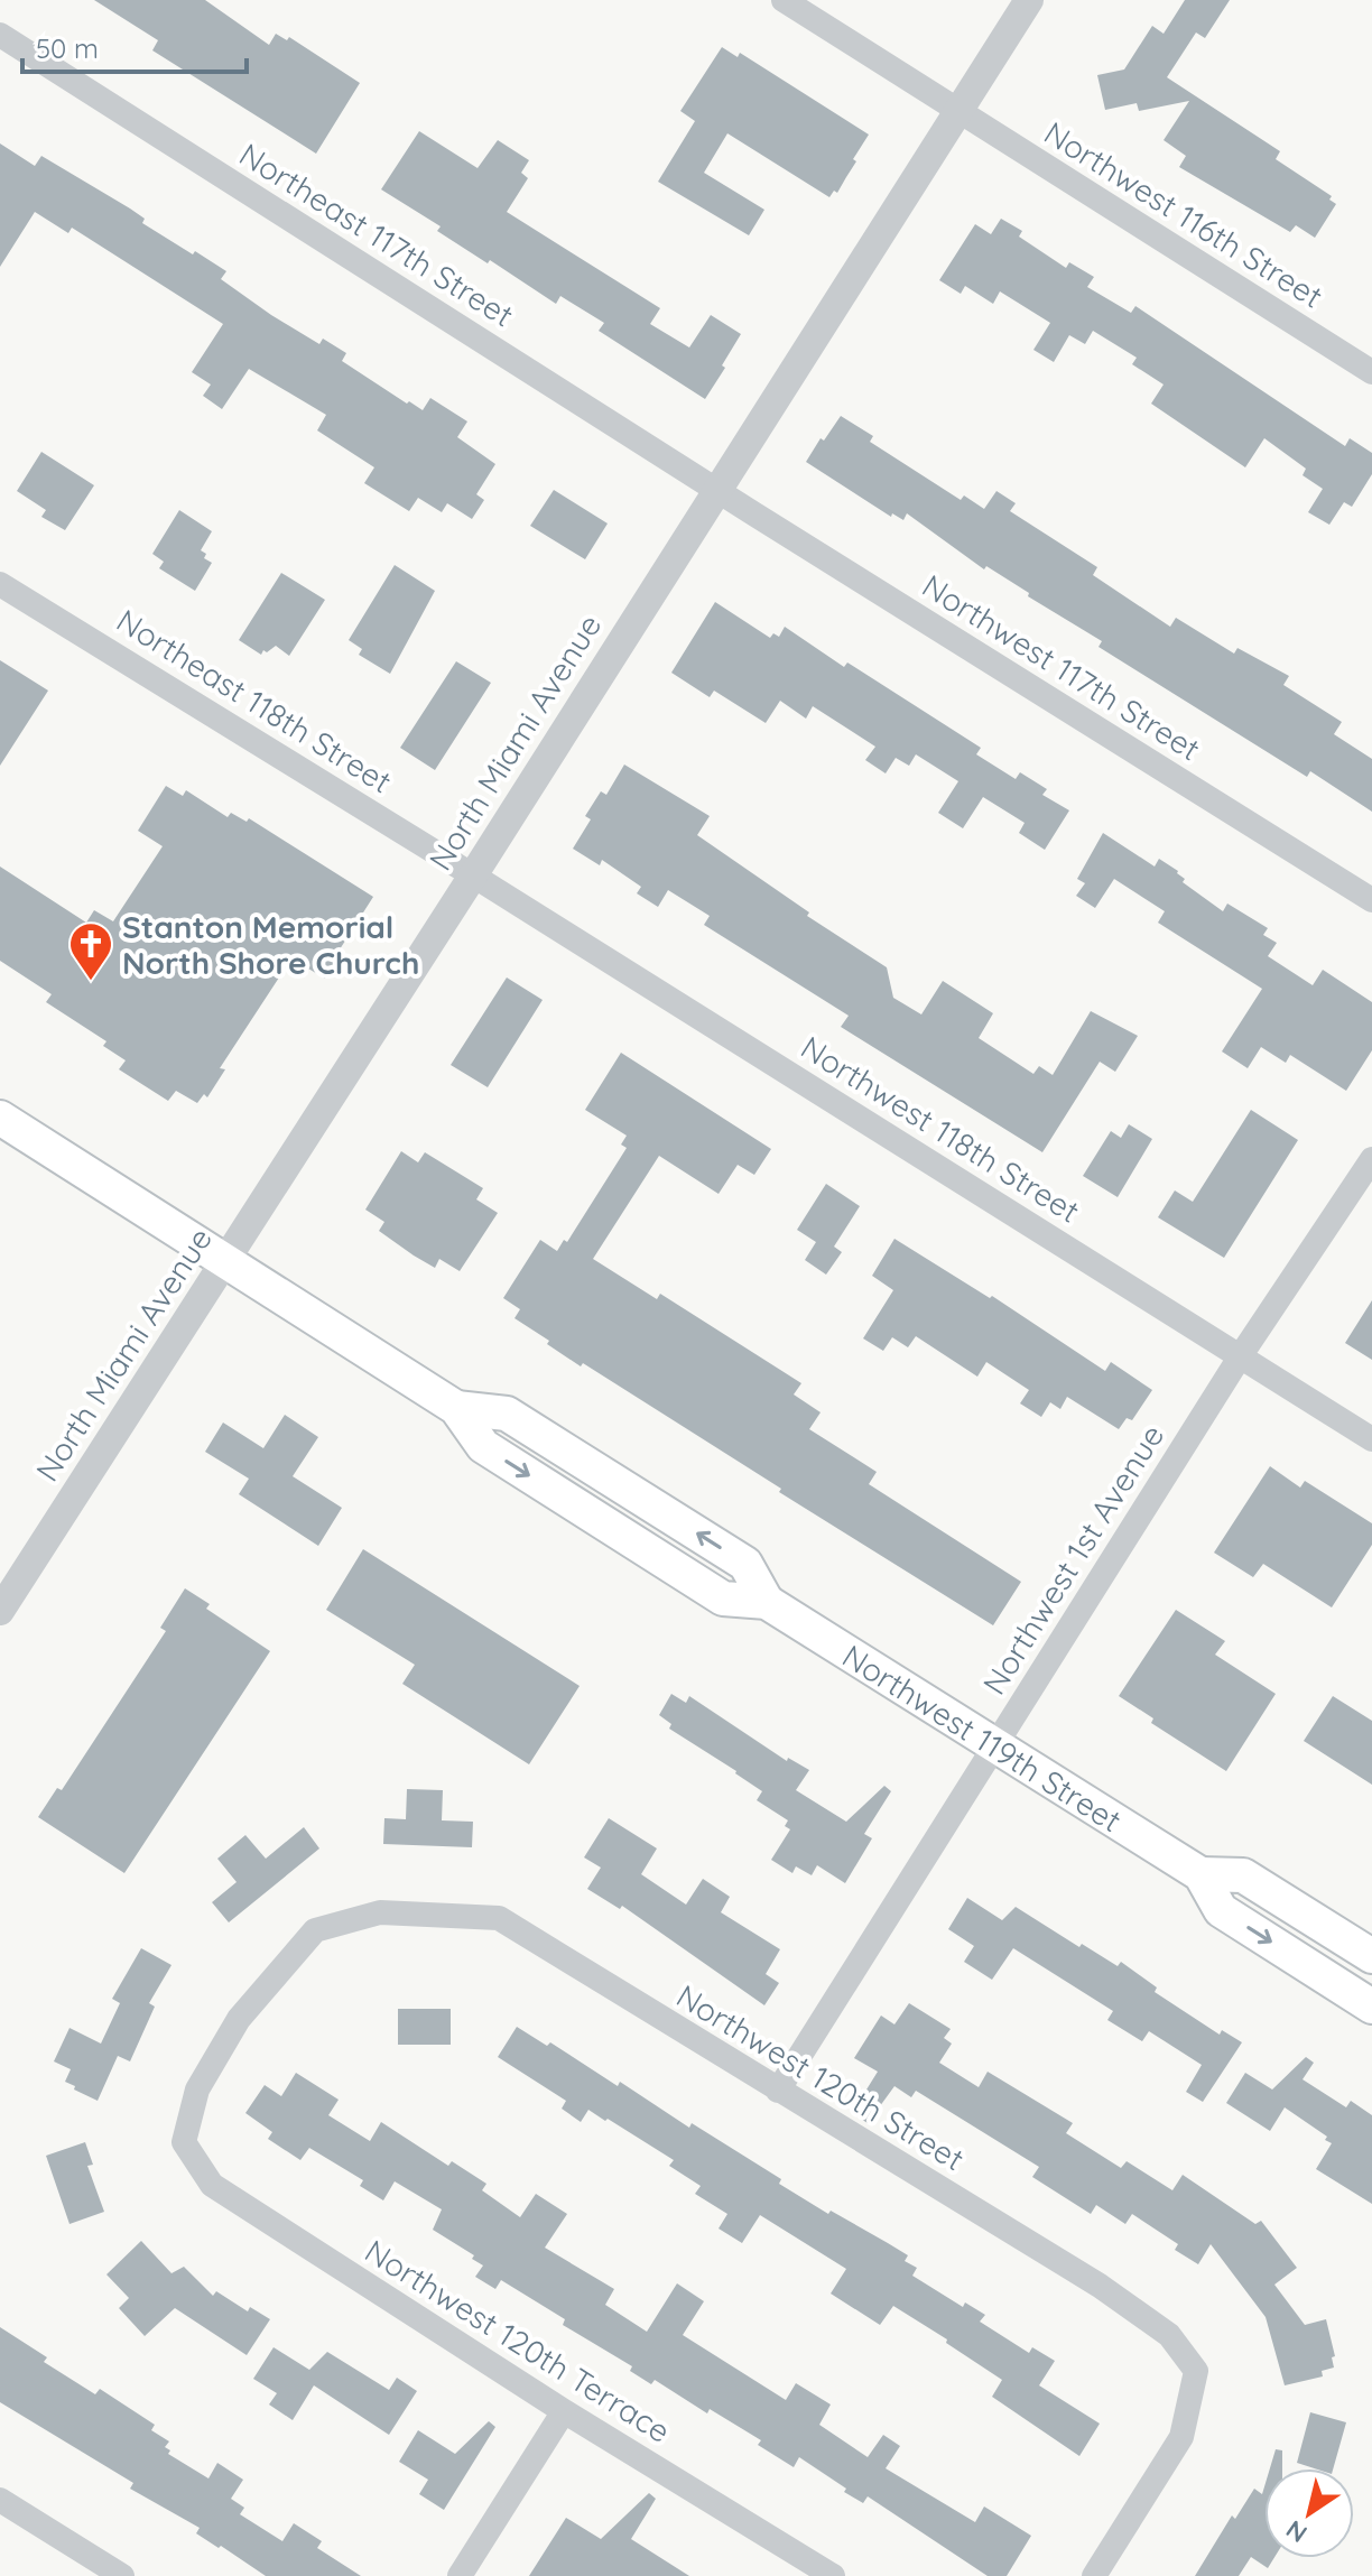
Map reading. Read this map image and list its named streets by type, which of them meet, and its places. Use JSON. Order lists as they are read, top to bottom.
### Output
{
  "streets": {
    "main road": ["Northwest 119th Street"],
    "street": [
      "Northwest 116th Street",
      "Northeast 117th Street",
      "Northwest 117th Street",
      "Northeast 118th Street",
      "North Miami Avenue",
      "Northwest 118th Street",
      "Northwest 1st Avenue",
      "Northwest 120th Street",
      "Northwest 120th Terrace"
    ]
  },
  "crossings": [
    ["Northwest 116th Street", "North Miami Avenue"],
    ["Northeast 117th Street", "Northwest 117th Street"],
    ["Northeast 117th Street", "North Miami Avenue"],
    ["Northwest 117th Street", "North Miami Avenue"],
    ["Northeast 118th Street", "North Miami Avenue"],
    ["Northeast 118th Street", "Northwest 118th Street"],
    ["North Miami Avenue", "Northwest 118th Street"],
    ["North Miami Avenue", "Northwest 119th Street"],
    ["Northwest 118th Street", "Northwest 1st Avenue"],
    ["Northwest 1st Avenue", "Northwest 119th Street"],
    ["Northwest 1st Avenue", "Northwest 120th Street"],
    ["Northwest 120th Street", "Northwest 120th Terrace"]
  ],
  "places": {
    "church": ["Stanton Memorial North Shore Church"]
  },
  "scale_bar": "50 m",
  "north": "bottom left"
}
